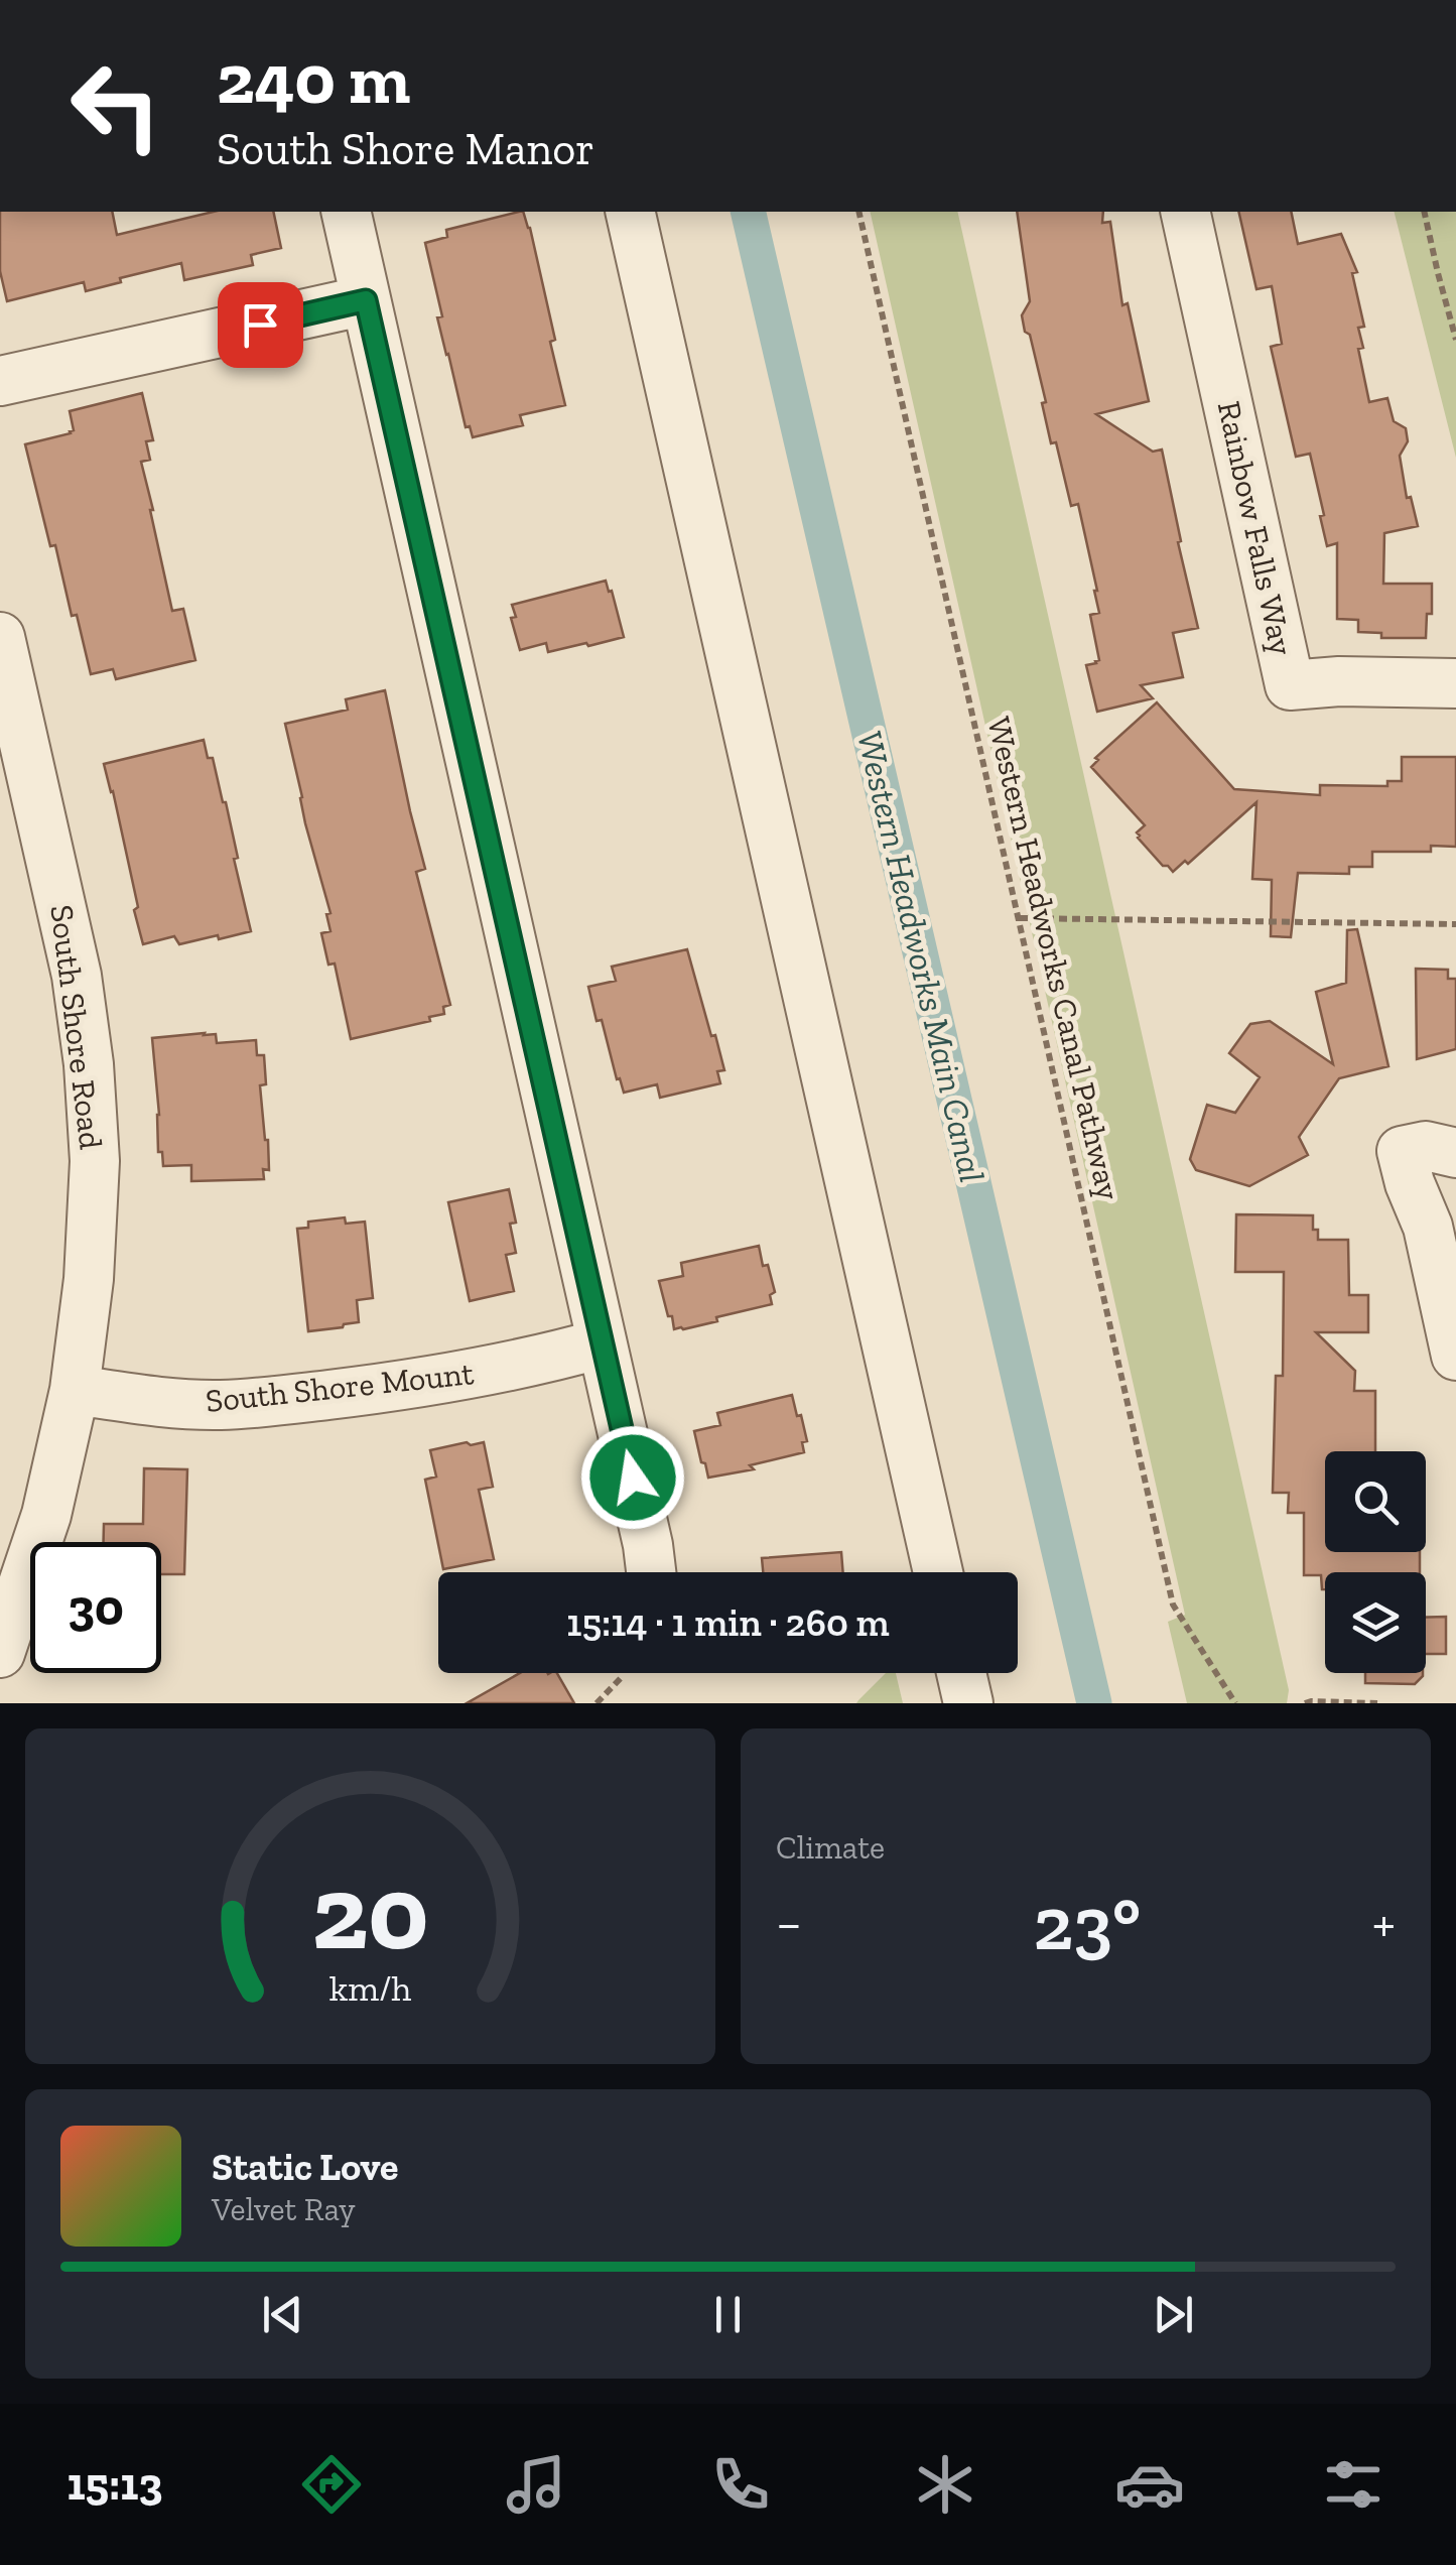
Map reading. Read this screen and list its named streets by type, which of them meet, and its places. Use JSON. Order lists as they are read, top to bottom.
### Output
{
  "streets": {
    "street": ["Rainbow Falls Way", "South Shore Road", "South Shore Mount"],
    "path": ["Western Headworks Canal Pathway"]
  },
  "crossings": [
    ["South Shore Road", "South Shore Mount"]
  ],
  "water": ["Western Headworks Main Canal"],
  "page": {
    "turn": ["240 m", "South Shore Manor"],
    "limit": "30",
    "trip": "15:14 · 1 min · 260 m",
    "tile": "Climate",
    "heat": ["−", "23°", "+"],
    "song": ["Static Love", "Velvet Ray"],
    "tabs": "15:13",
    "gauge": ["20", "km/h"]
  }
}
